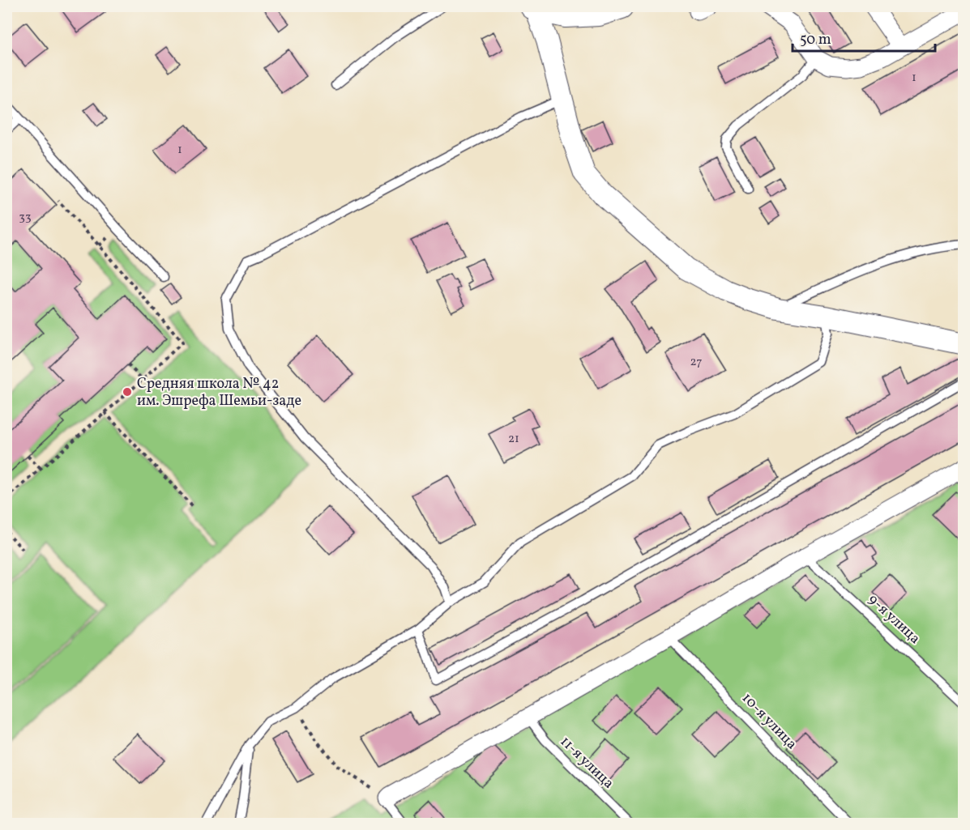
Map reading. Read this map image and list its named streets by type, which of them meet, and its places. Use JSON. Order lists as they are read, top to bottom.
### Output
{
  "streets": {
    "lane": ["9-я улица", "10-я улица", "11-я улица"]
  },
  "places": ["Средняя школа № 42 им. Эшрефа Шемьи-заде"],
  "house_numbers": [
    "1",
    "1",
    "33",
    "27",
    "21"
  ],
  "scale_bar": "50 m"
}
